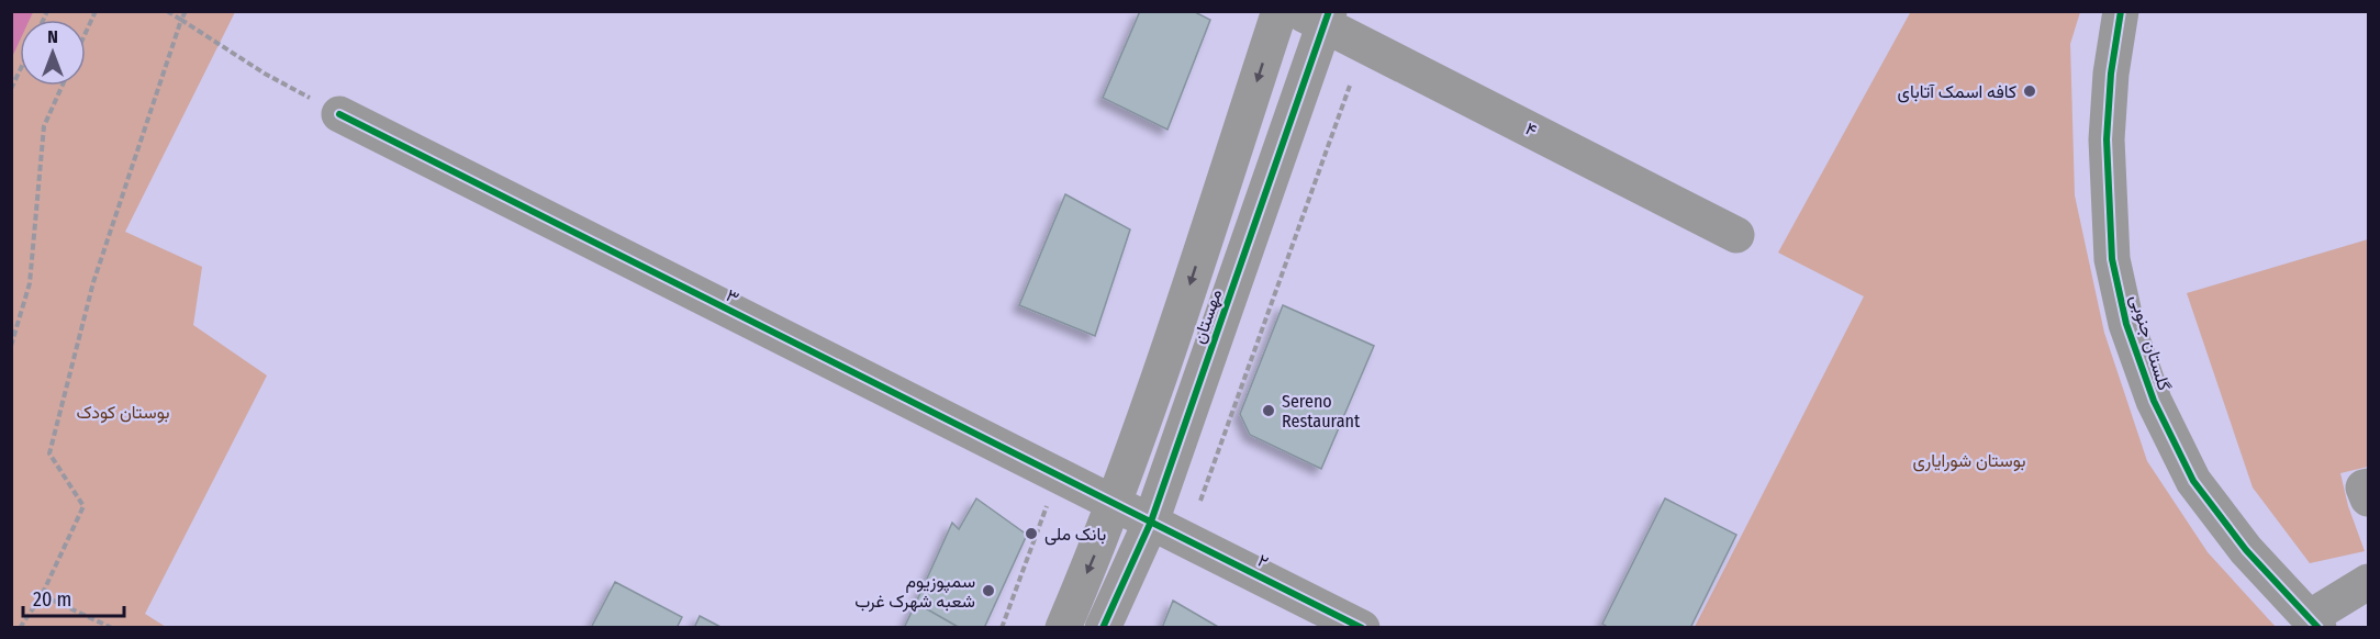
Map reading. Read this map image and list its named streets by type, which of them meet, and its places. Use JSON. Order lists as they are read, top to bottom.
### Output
{
  "streets": {
    "street": [
      "۴",
      "۳",
      "مهستان",
      "گلستان جنوبی",
      "۲"
    ]
  },
  "crossings": [
    ["۴", "مهستان"],
    ["۳", "مهستان"],
    ["۳", "۲"],
    ["مهستان", "۲"]
  ],
  "parks": ["بوستان کودک", "بوستان شورایاری"],
  "places": [
    "کافه اسمک آتابای",
    "Sereno Restaurant",
    "بانک ملی",
    "سمپوزیوم شعبه شهرک غرب"
  ],
  "scale_bar": "20 m",
  "north": "top"
}
